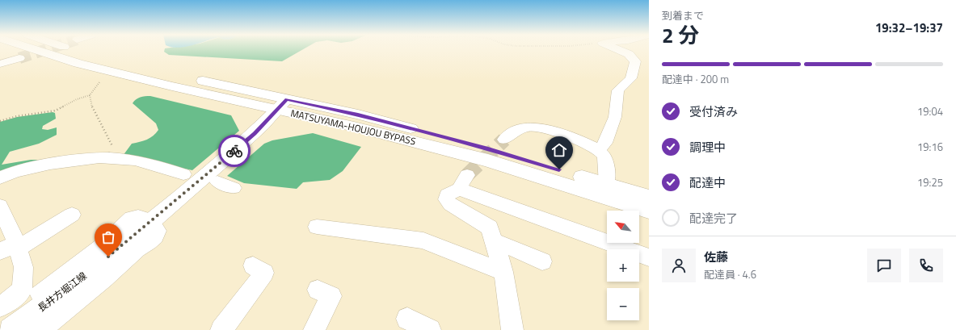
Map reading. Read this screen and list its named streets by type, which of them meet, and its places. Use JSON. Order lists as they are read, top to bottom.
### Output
{
  "streets": {
    "main road": ["MATSUYAMA-HOUJOU BYPASS", "長井方堀江線"]
  },
  "crossings": [
    ["MATSUYAMA-HOUJOU BYPASS", "長井方堀江線"]
  ],
  "north": "top left",
  "page": {
    "heading": ["2 分", "到着まで", "19:32–19:37"],
    "panel": ["佐藤", "配達員 · 4.6"],
    "bar": "配達中 · 200 m",
    "list": [
      ["受付済み", "19:04"],
      ["調理中", "19:16"],
      ["配達中", "19:25"],
      "配達完了"
    ],
    "map_buttons": ["+", "−"]
  }
}
